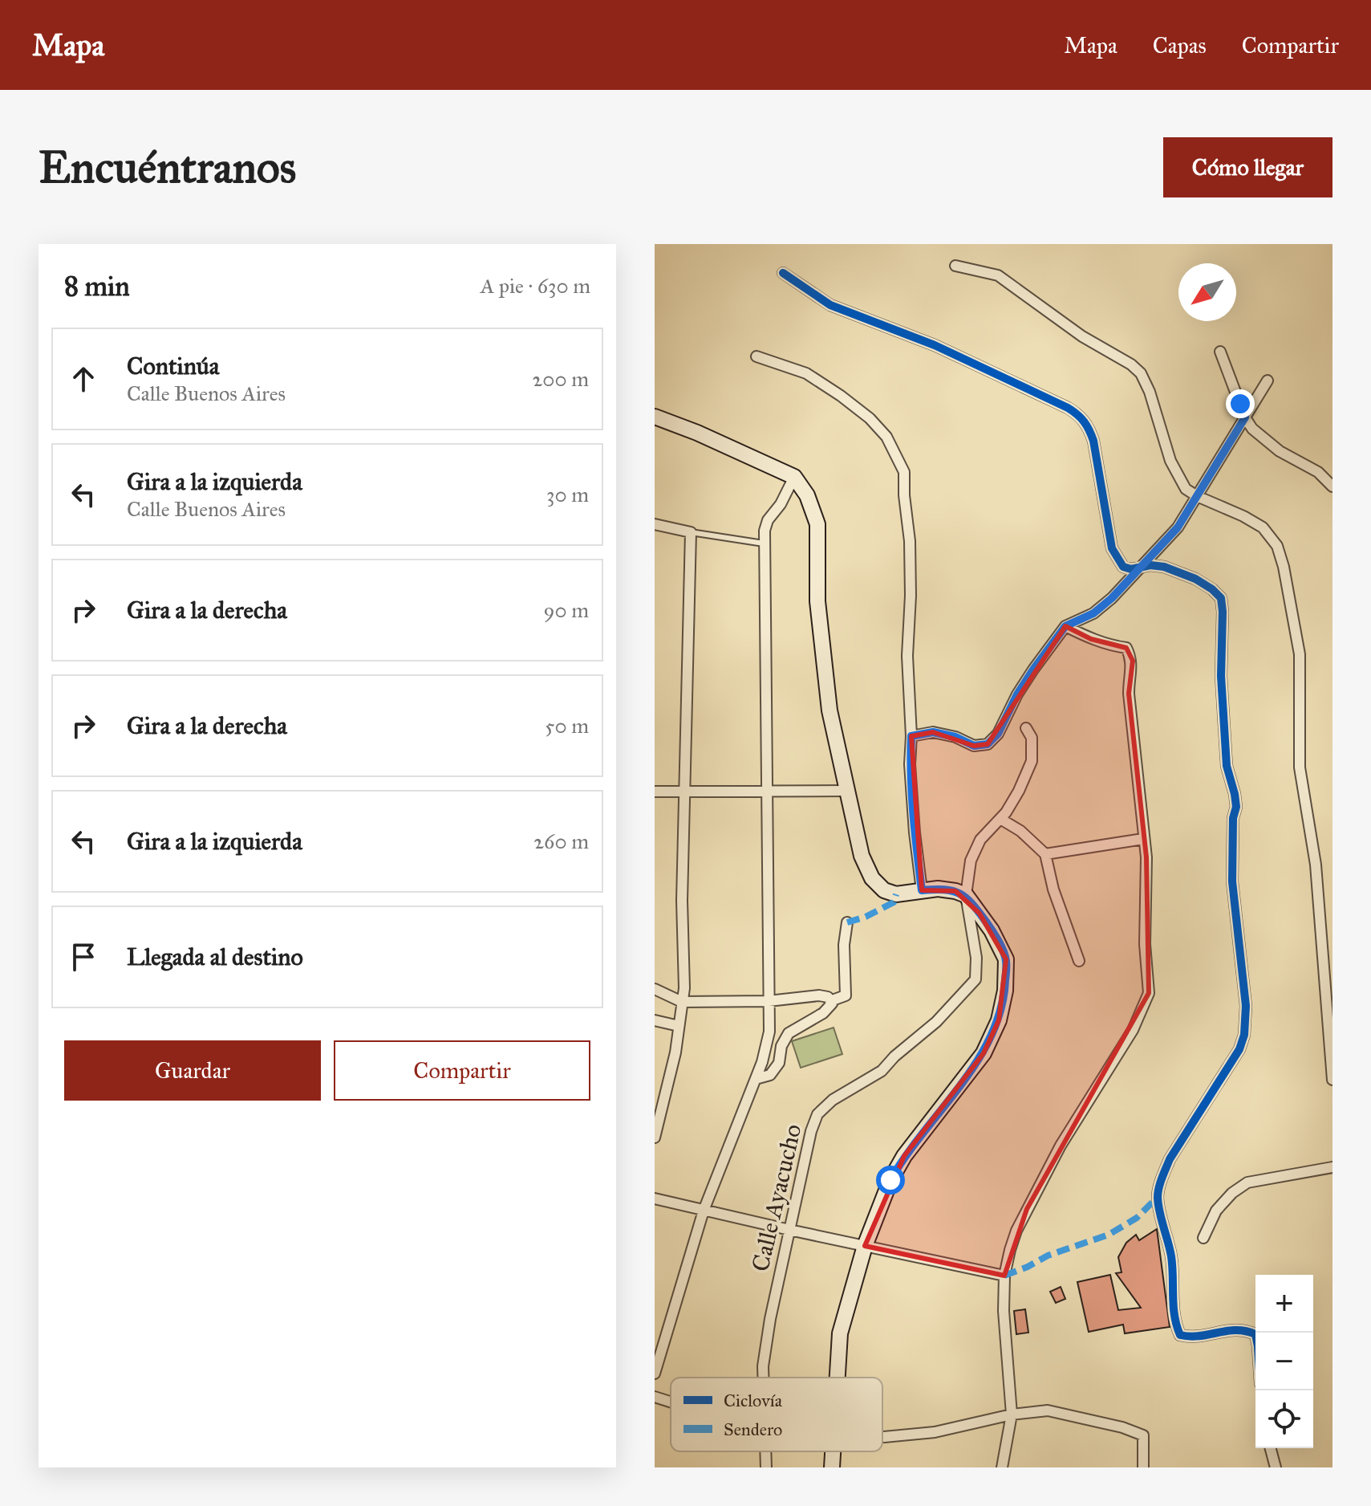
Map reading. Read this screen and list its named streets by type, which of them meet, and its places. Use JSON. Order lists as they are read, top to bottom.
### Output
{
  "streets": {
    "street": ["Calle Ayacucho"]
  },
  "legend": ["Ciclovía", "Sendero"],
  "north": "bottom left",
  "page": {
    "header": "Mapa",
    "nav": ["Mapa", "Capas", "Compartir"],
    "buttons": [
      "Cómo llegar",
      ["Guardar", "Compartir"]
    ],
    "title": "Encuéntranos",
    "heading": ["8 min", "A pie · 630 m"],
    "list": [
      ["Continúa", "Calle Buenos Aires", "200 m"],
      ["Gira a la izquierda", "Calle Buenos Aires", "30 m"],
      ["Gira a la derecha", "90 m"],
      ["Gira a la derecha", "50 m"],
      ["Gira a la izquierda", "260 m"],
      "Llegada al destino"
    ],
    "map_buttons": ["+", "−"]
  }
}
